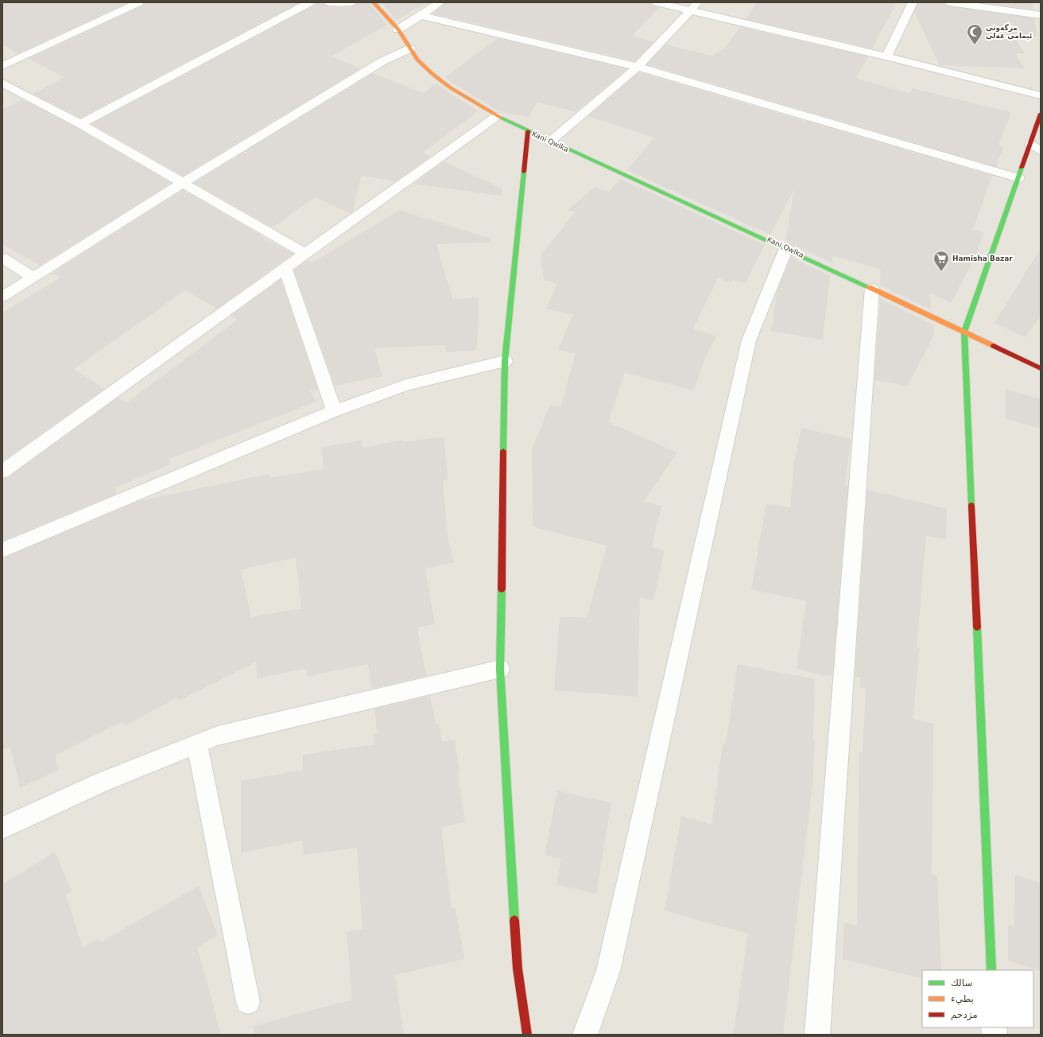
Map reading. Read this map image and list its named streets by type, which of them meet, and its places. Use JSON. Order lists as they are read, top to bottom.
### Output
{
  "streets": {
    "street": ["Kani Qwlka"]
  },
  "places": {
    "mosque": ["مزگەوتی ئیمامی عەلی"],
    "supermarket": ["Hamisha Bazar"]
  },
  "legend": ["سالك", "بطيء", "مزدحم"]
}
